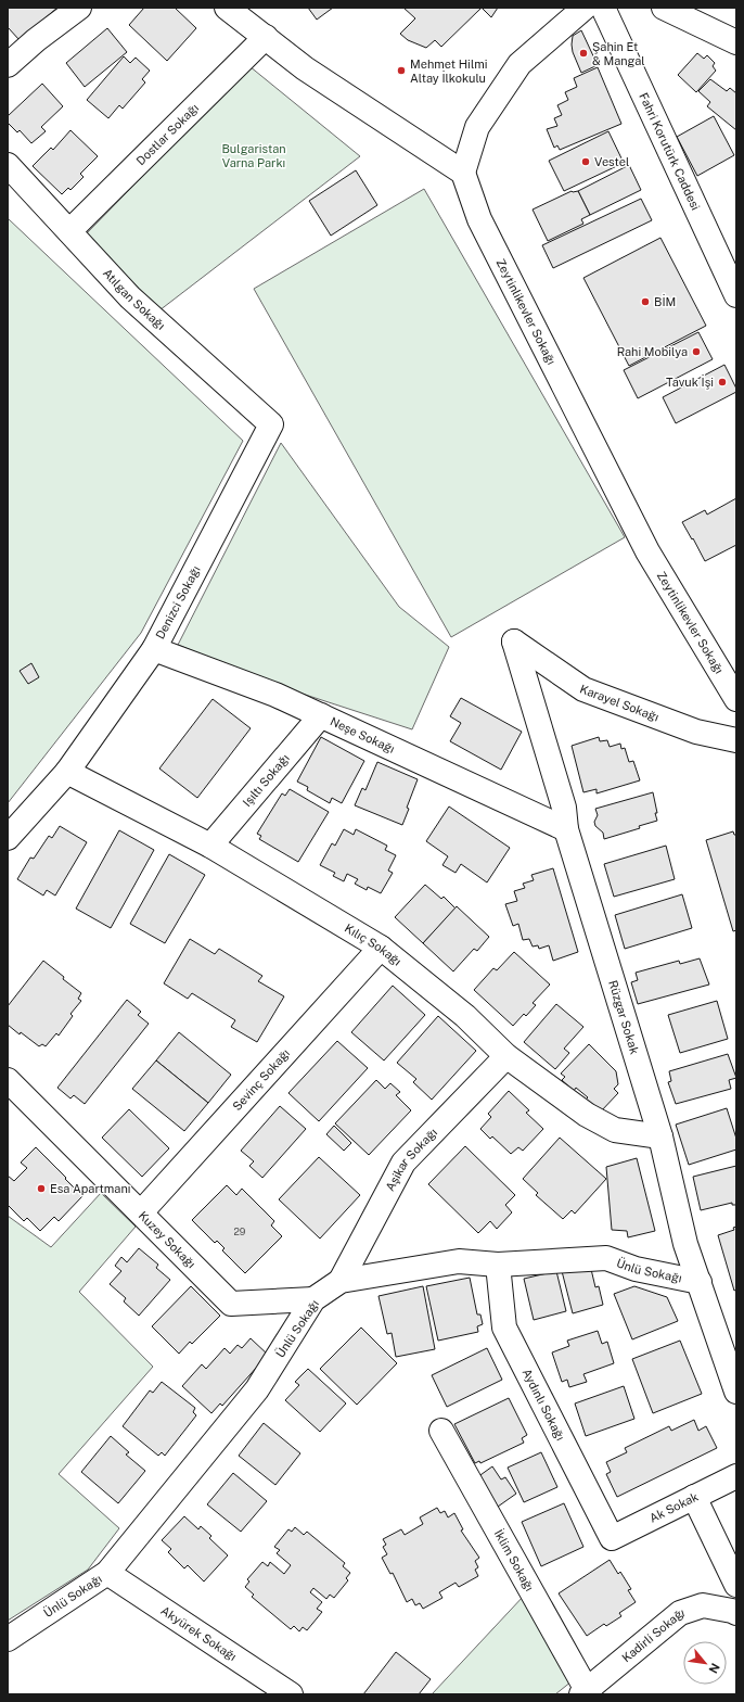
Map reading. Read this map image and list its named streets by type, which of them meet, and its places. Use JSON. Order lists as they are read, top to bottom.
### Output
{
  "streets": {
    "street": [
      "Dostlar Sokağı",
      "Fahri Korutürk Caddesi",
      "Atılgan Sokağı",
      "Zeytinlikevler Sokağı",
      "Denizci Sokağı",
      "Karayel Sokağı",
      "Neşe Sokağı",
      "Işıltı Sokağı",
      "Kılıç Sokağı",
      "Rüzgar Sokak",
      "Sevinç Sokağı",
      "Aşikar Sokağı",
      "Kuzey Sokağı",
      "Ünlü Sokağı",
      "Aydınlı Sokağı",
      "Ak Sokak",
      "İklim Sokağı",
      "Akyürek Sokağı",
      "Kadirli Sokağı"
    ]
  },
  "crossings": [
    ["Dostlar Sokağı", "Atılgan Sokağı"],
    ["Atılgan Sokağı", "Denizci Sokağı"],
    ["Denizci Sokağı", "Neşe Sokağı"],
    ["Denizci Sokağı", "Kılıç Sokağı"],
    ["Karayel Sokağı", "Rüzgar Sokak"],
    ["Neşe Sokağı", "Işıltı Sokağı"],
    ["Neşe Sokağı", "Rüzgar Sokak"],
    ["Işıltı Sokağı", "Kılıç Sokağı"],
    ["Kılıç Sokağı", "Rüzgar Sokak"],
    ["Kılıç Sokağı", "Sevinç Sokağı"],
    ["Kılıç Sokağı", "Aşikar Sokağı"],
    ["Rüzgar Sokak", "Ünlü Sokağı"],
    ["Sevinç Sokağı", "Kuzey Sokağı"],
    ["Aşikar Sokağı", "Ünlü Sokağı"],
    ["Kuzey Sokağı", "Ünlü Sokağı"],
    ["Ünlü Sokağı", "Aydınlı Sokağı"],
    ["Ünlü Sokağı", "Akyürek Sokağı"],
    ["Aydınlı Sokağı", "Ak Sokak"],
    ["İklim Sokağı", "Kadirli Sokağı"]
  ],
  "parks": ["Bulgaristan Varna Parkı"],
  "places": [
    "Şahin Et & Mangal",
    "Mehmet Hilmi Altay İlkokulu",
    "Vestel",
    "BİM",
    "Rahi Mobilya",
    "Tavuk İşi",
    "Esa Apartmanı"
  ],
  "house_numbers": ["29"],
  "north": "bottom right"
}
